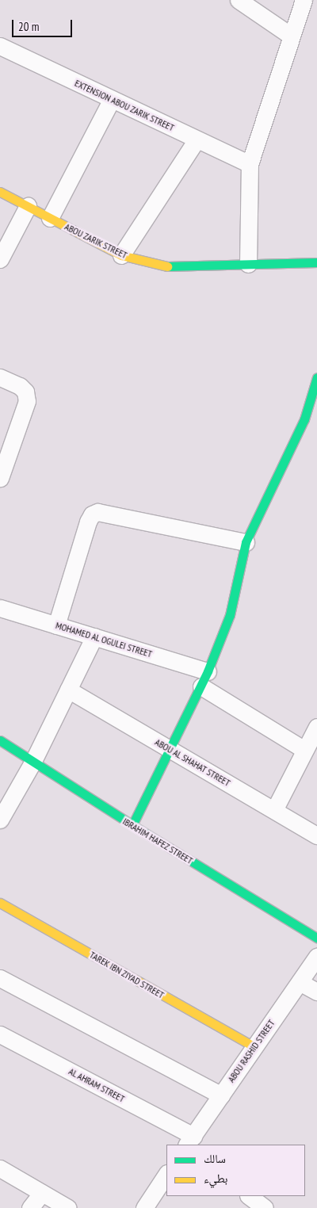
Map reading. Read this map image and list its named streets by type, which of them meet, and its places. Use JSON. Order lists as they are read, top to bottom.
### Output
{
  "streets": {
    "street": [
      "EXTENSION ABOU ZARIK STREET",
      "ABOU ZARIK STREET",
      "MOHAMED AL OGULEI STREET",
      "ABOU AL SHAHAT STREET",
      "IBRAHIM HAFEZ STREET",
      "TAREK IBN ZIYAD STREET",
      "ABOU RASHID STREET",
      "AL AHRAM STREET"
    ]
  },
  "crossings": [
    ["TAREK IBN ZIYAD STREET", "ABOU RASHID STREET"],
    ["ABOU RASHID STREET", "AL AHRAM STREET"]
  ],
  "legend": ["سالك", "بطيء"],
  "scale_bar": "20 m"
}
